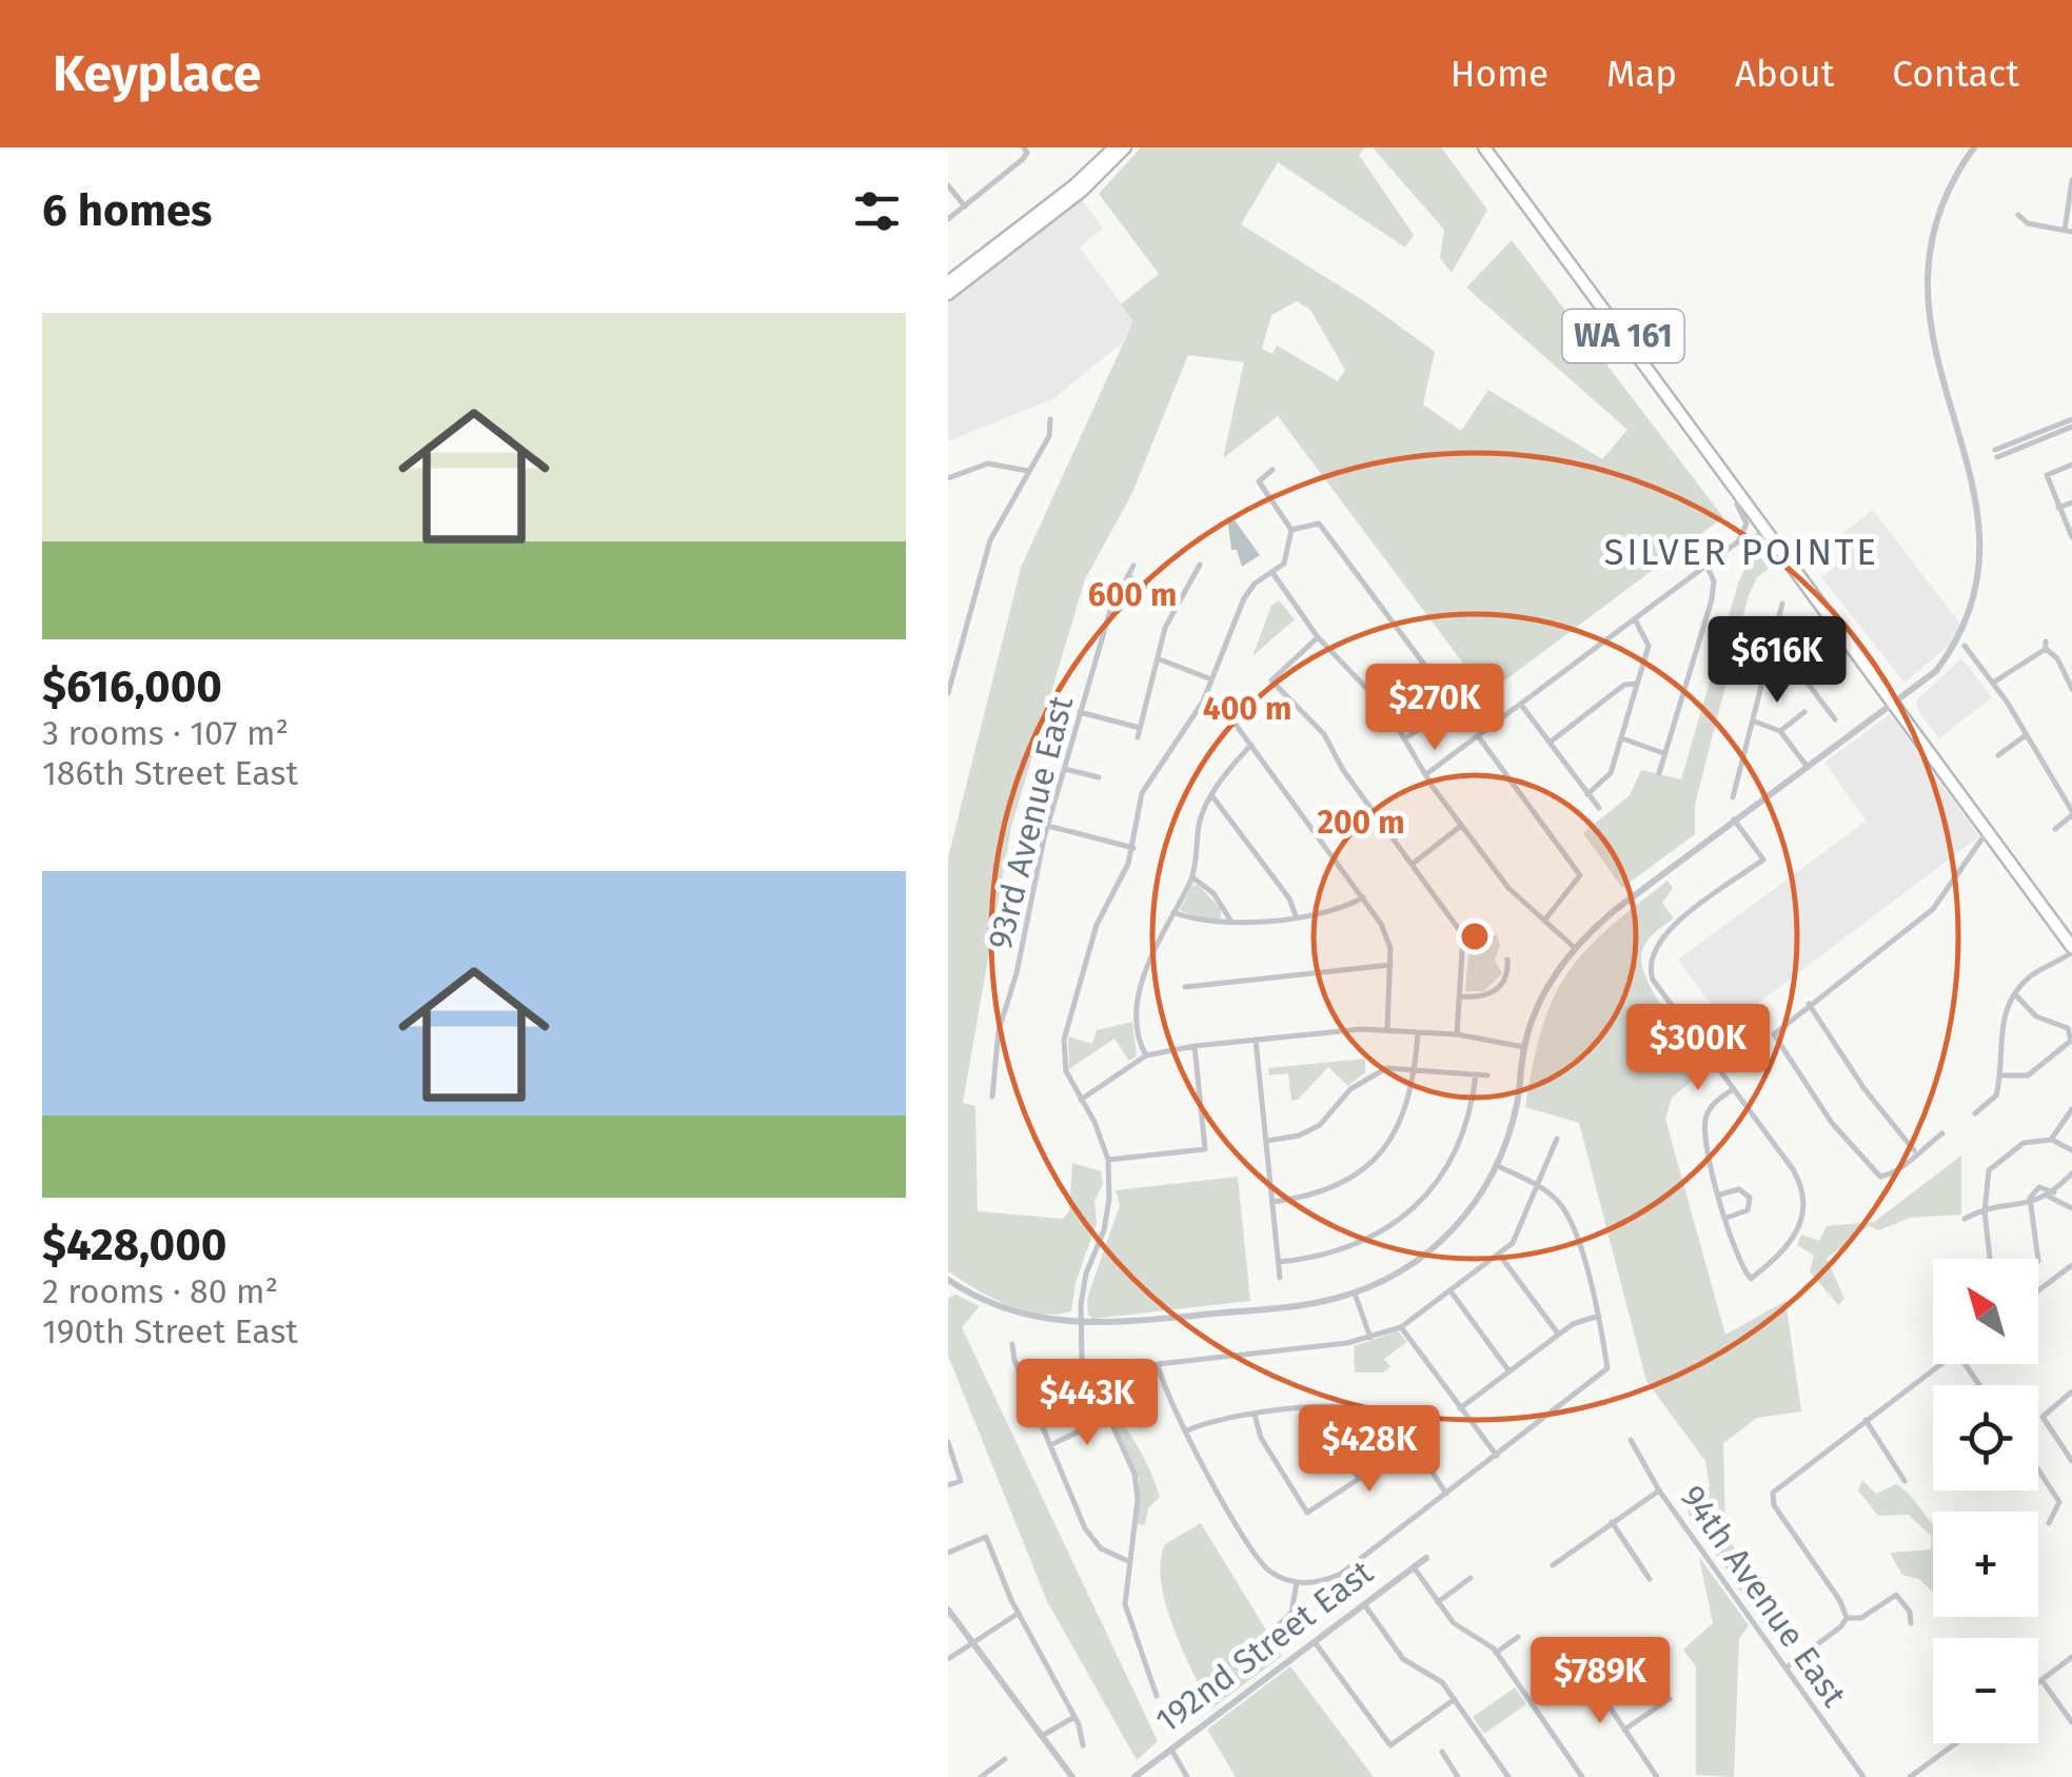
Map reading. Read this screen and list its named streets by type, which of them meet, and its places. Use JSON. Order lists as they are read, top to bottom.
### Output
{
  "streets": {
    "main road": ["WA 161"],
    "street": ["93rd Avenue East", "94th Avenue East", "192nd Street East"]
  },
  "districts": ["SILVER POINTE"],
  "north": "top left",
  "page": {
    "header": "Keyplace",
    "nav": [
      "Home",
      "Map",
      "About",
      "Contact"
    ],
    "heading": "6 homes",
    "list": [
      {
        "name": "$616,000",
        "note": "3 rooms · 107 m² · 186th Street East"
      },
      {
        "name": "$428,000",
        "note": "2 rooms · 80 m² · 190th Street East"
      }
    ],
    "price": [
      "$616K",
      "$270K",
      "$300K",
      "$443K",
      "$428K",
      "$789K"
    ],
    "map_buttons": ["+", "−"]
  },
  "rings": ["600 m", "400 m", "200 m"]
}
